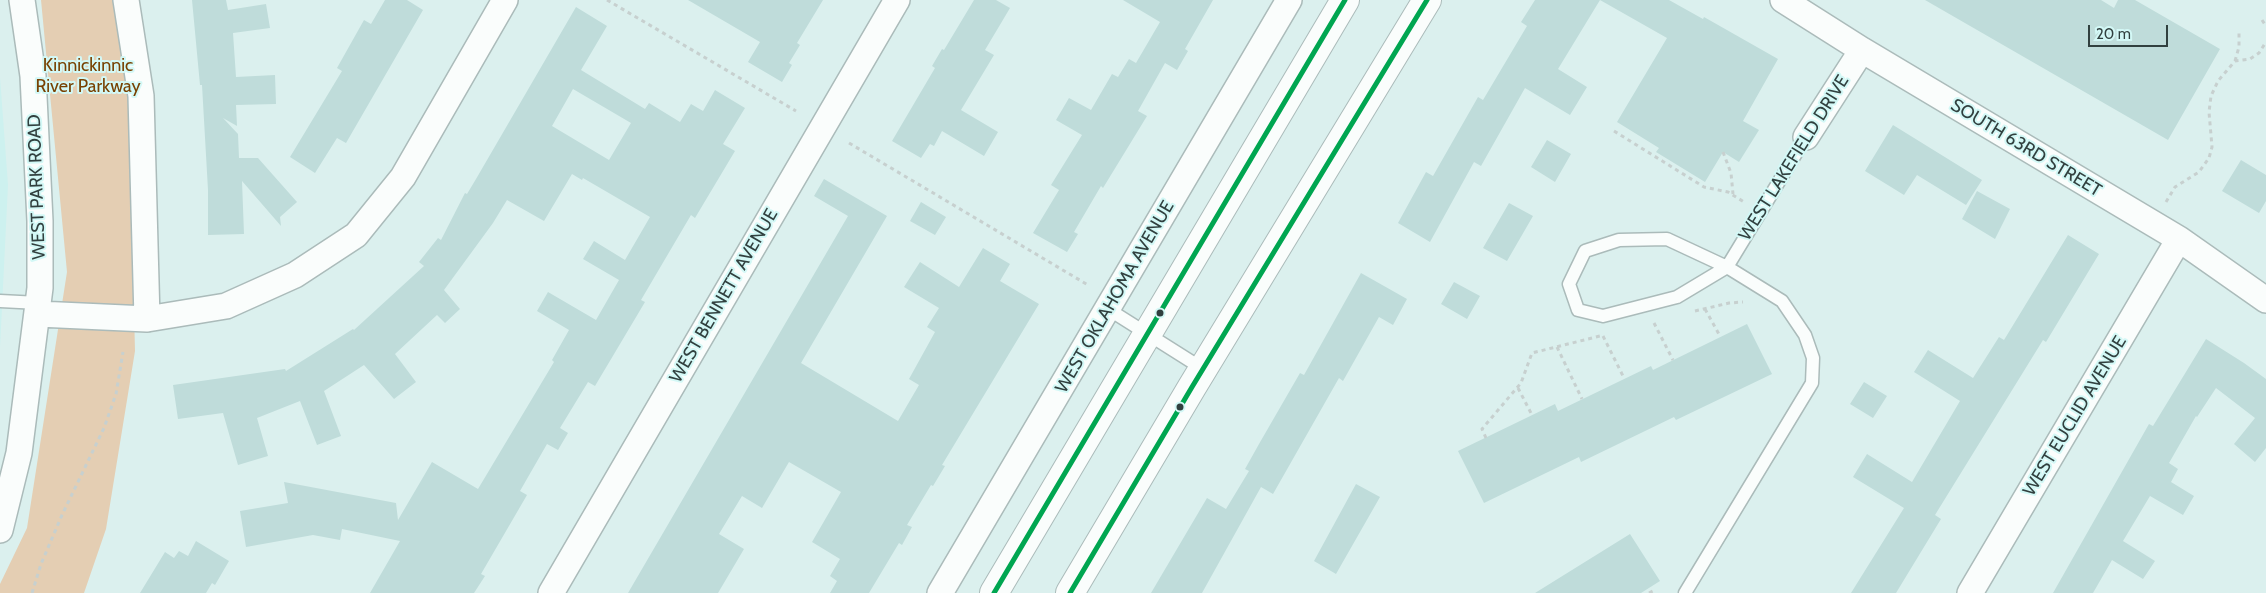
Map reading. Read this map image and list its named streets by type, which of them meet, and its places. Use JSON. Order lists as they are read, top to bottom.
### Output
{
  "streets": {
    "street": [
      "SOUTH 63RD STREET",
      "WEST LAKEFIELD DRIVE",
      "WEST PARK ROAD",
      "WEST BENNETT AVENUE",
      "WEST OKLAHOMA AVENUE",
      "WEST EUCLID AVENUE"
    ]
  },
  "crossings": [
    ["SOUTH 63RD STREET", "WEST LAKEFIELD DRIVE"],
    ["SOUTH 63RD STREET", "WEST EUCLID AVENUE"]
  ],
  "parks": ["Kinnickinnic River Parkway"],
  "scale_bar": "20 m"
}
